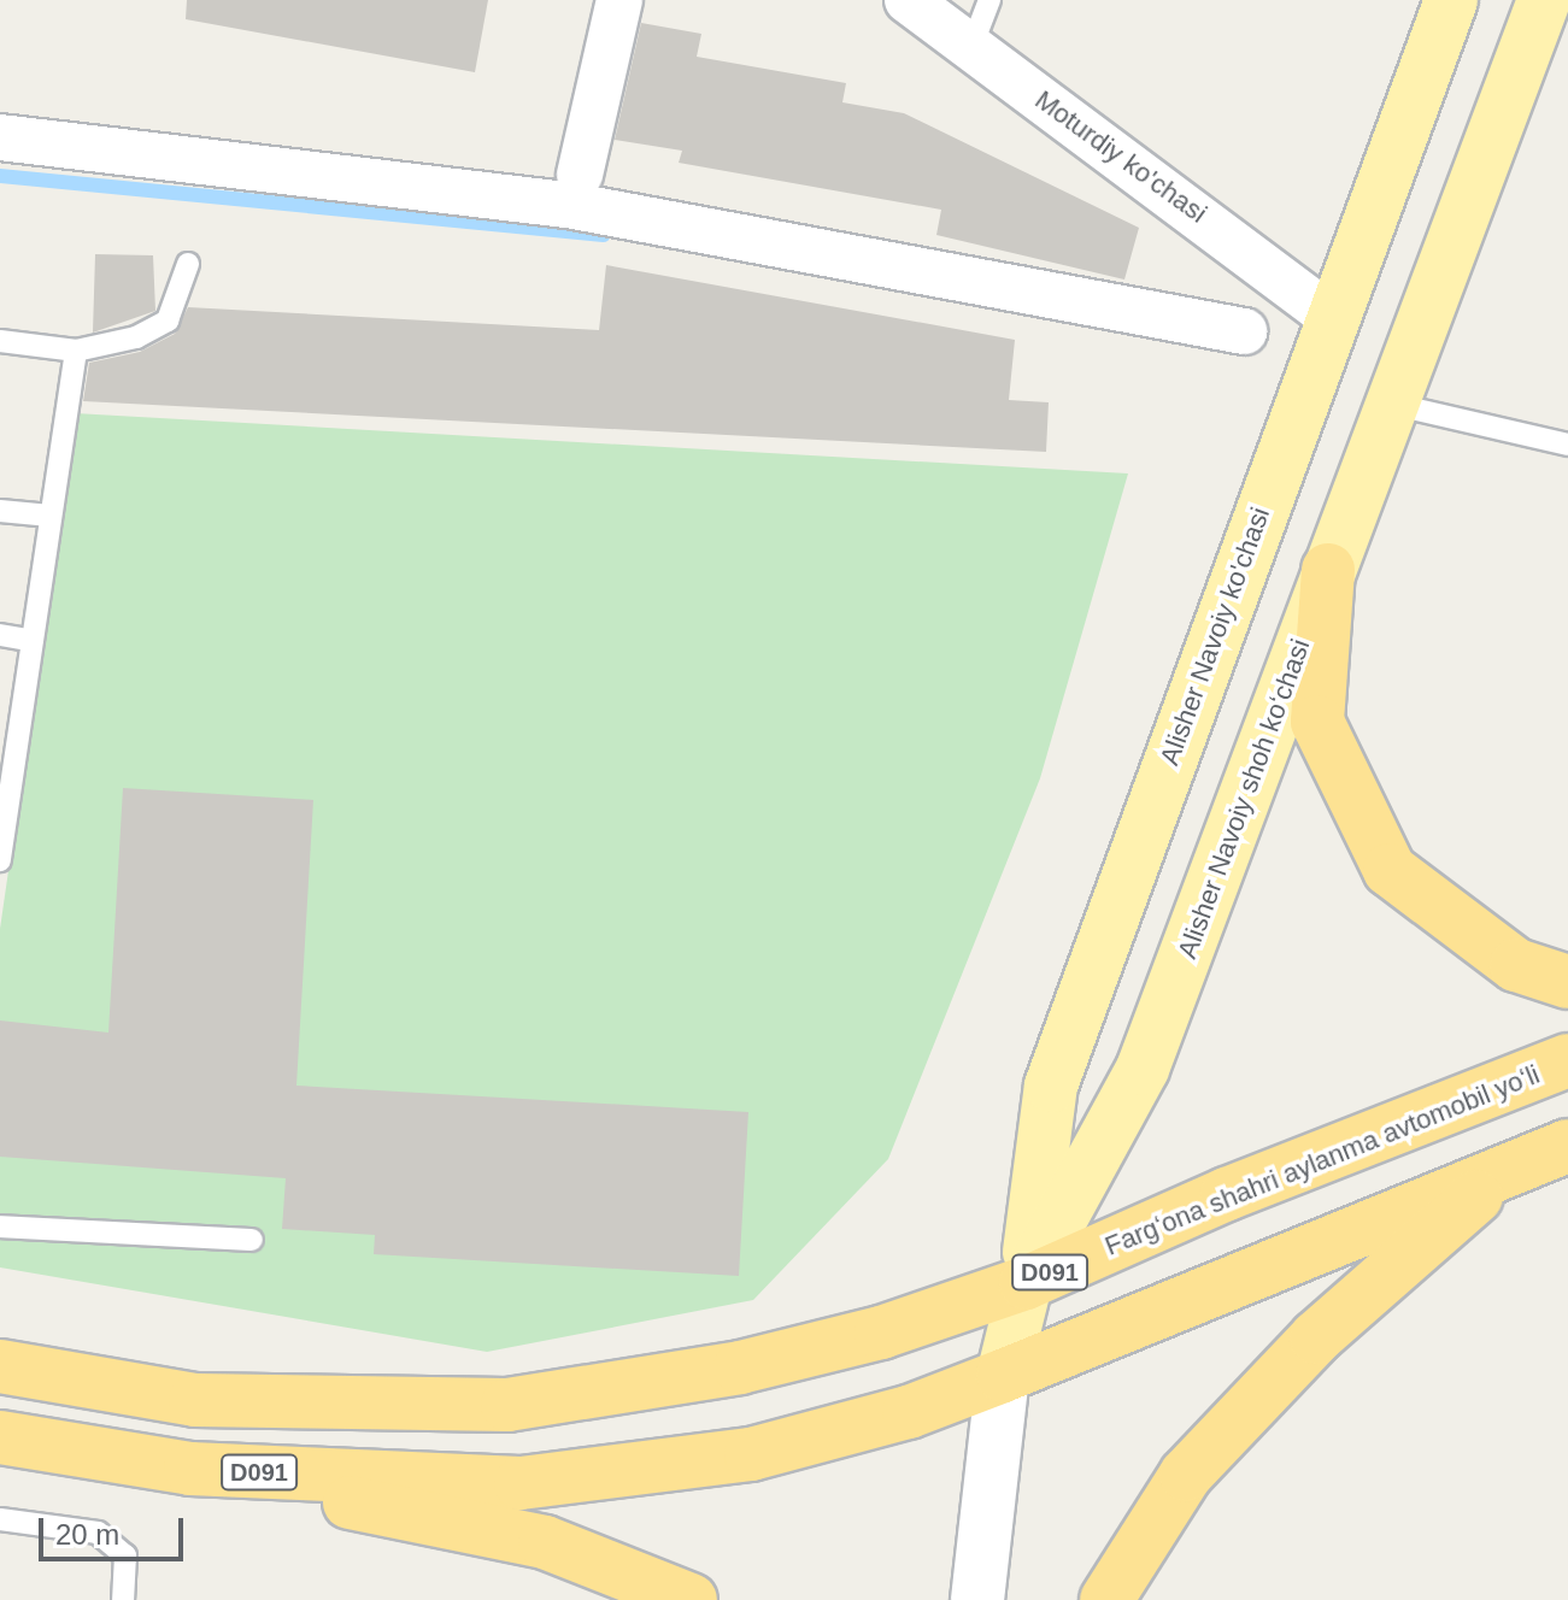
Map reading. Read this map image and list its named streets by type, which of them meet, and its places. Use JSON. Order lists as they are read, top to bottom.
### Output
{
  "streets": {
    "highway": ["Fargʻona shahri aylanma avtomobil yoʻli", "D091"],
    "main road": ["Alisher Navoiy ko'chasi", "Alisher Navoiy shoh koʻchasi"],
    "street": ["Moturdiy ko'chasi"]
  },
  "crossings": [
    ["Moturdiy ko'chasi", "Alisher Navoiy ko'chasi"],
    ["Alisher Navoiy ko'chasi", "Alisher Navoiy shoh koʻchasi"],
    ["Alisher Navoiy ko'chasi", "Fargʻona shahri aylanma avtomobil yoʻli"],
    ["Alisher Navoiy shoh koʻchasi", "Fargʻona shahri aylanma avtomobil yoʻli"],
    ["Alisher Navoiy shoh koʻchasi", "D091"]
  ],
  "scale_bar": "20 m"
}
